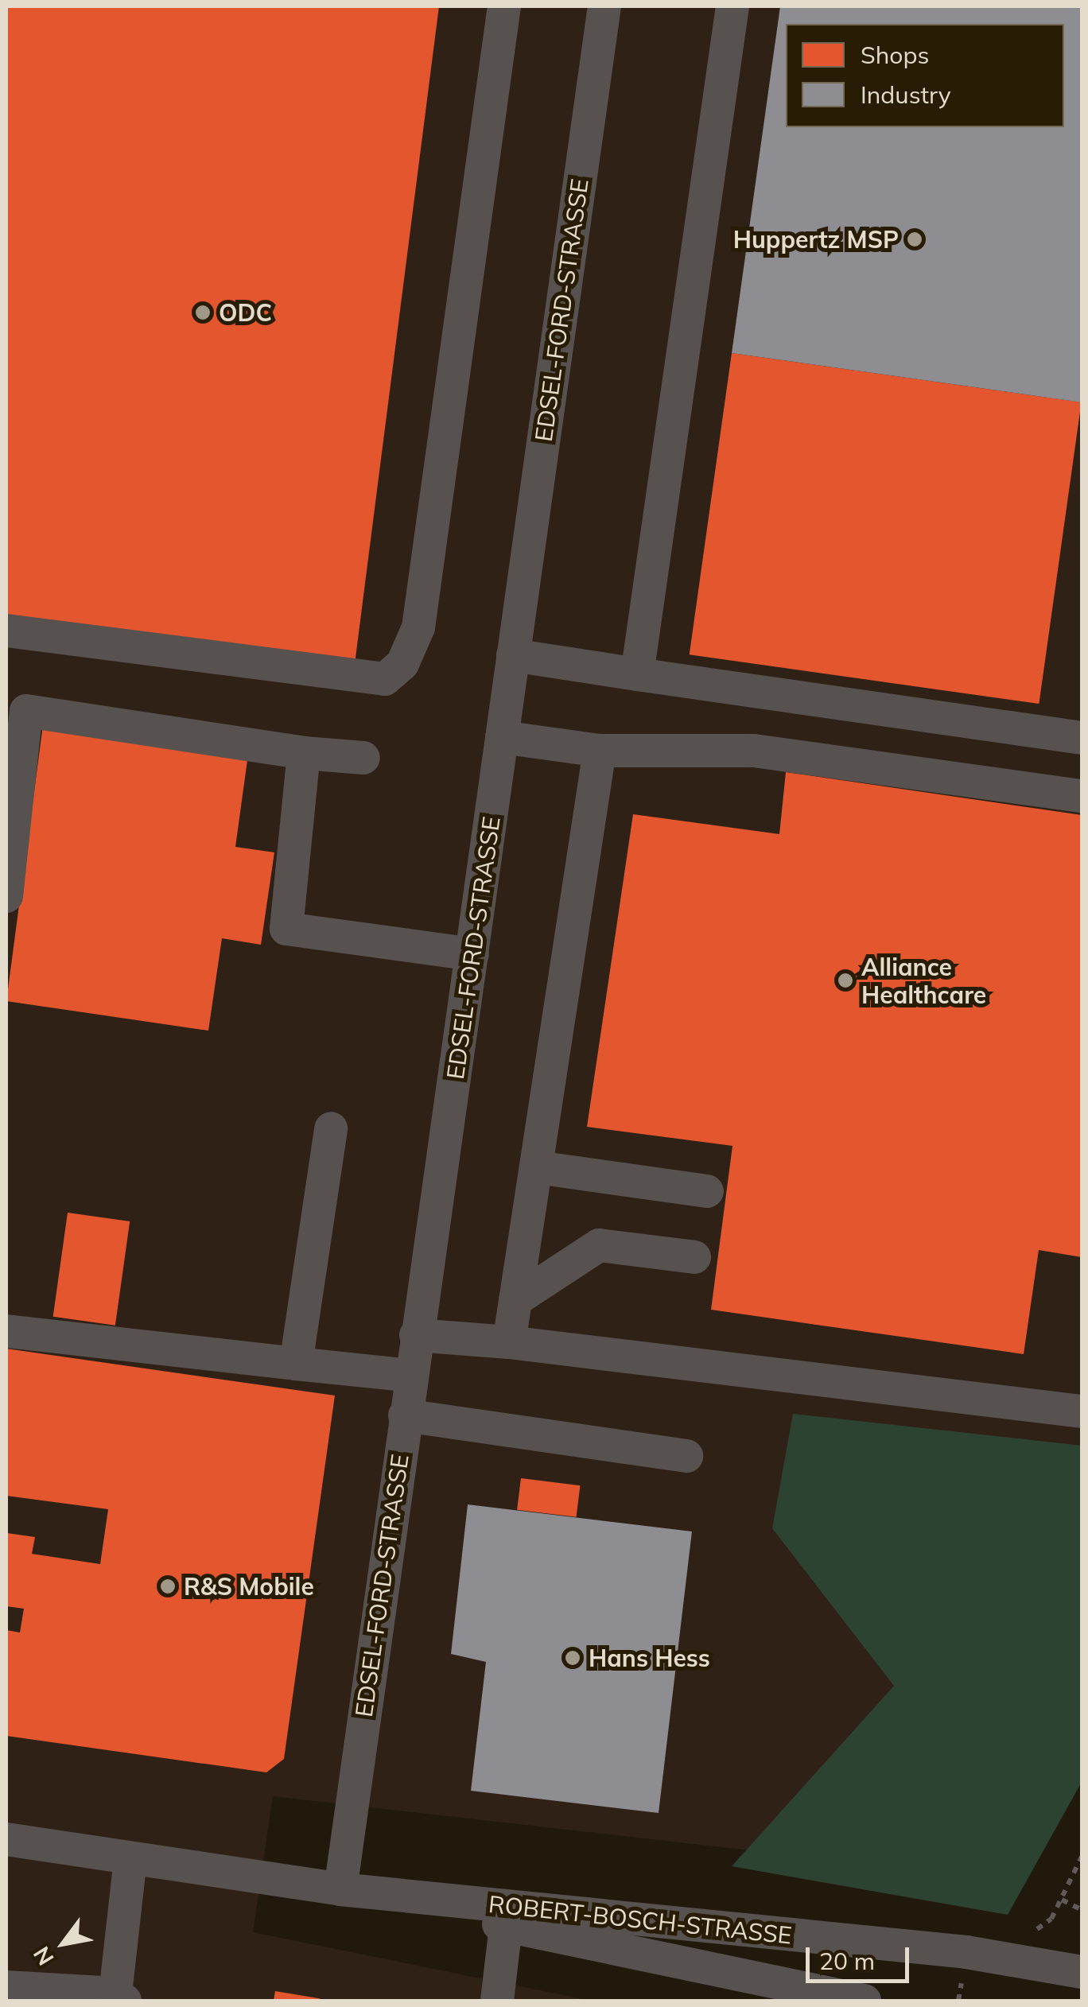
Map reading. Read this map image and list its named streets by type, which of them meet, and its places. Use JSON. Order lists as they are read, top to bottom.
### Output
{
  "streets": {
    "street": ["EDSEL-FORD-STRASSE", "ROBERT-BOSCH-STRASSE"]
  },
  "crossings": [
    ["EDSEL-FORD-STRASSE", "ROBERT-BOSCH-STRASSE"]
  ],
  "places": [
    "Huppertz MSP",
    "ODC",
    "Alliance Healthcare",
    "R&S Mobile",
    "Hans Hess"
  ],
  "legend": ["Shops", "Industry"],
  "scale_bar": "20 m",
  "north": "bottom left"
}
